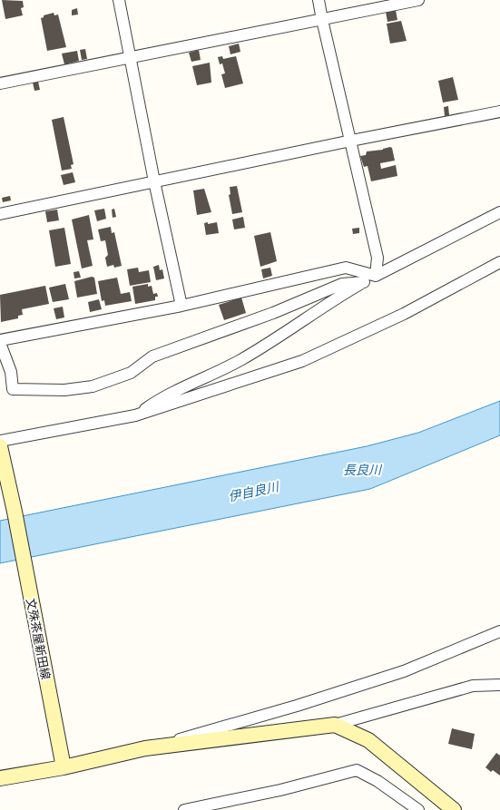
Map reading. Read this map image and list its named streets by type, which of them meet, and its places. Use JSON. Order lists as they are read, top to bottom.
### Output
{
  "streets": {
    "street": ["文殊茶屋新田線"]
  },
  "water": ["長良川", "伊自良川"]
}
